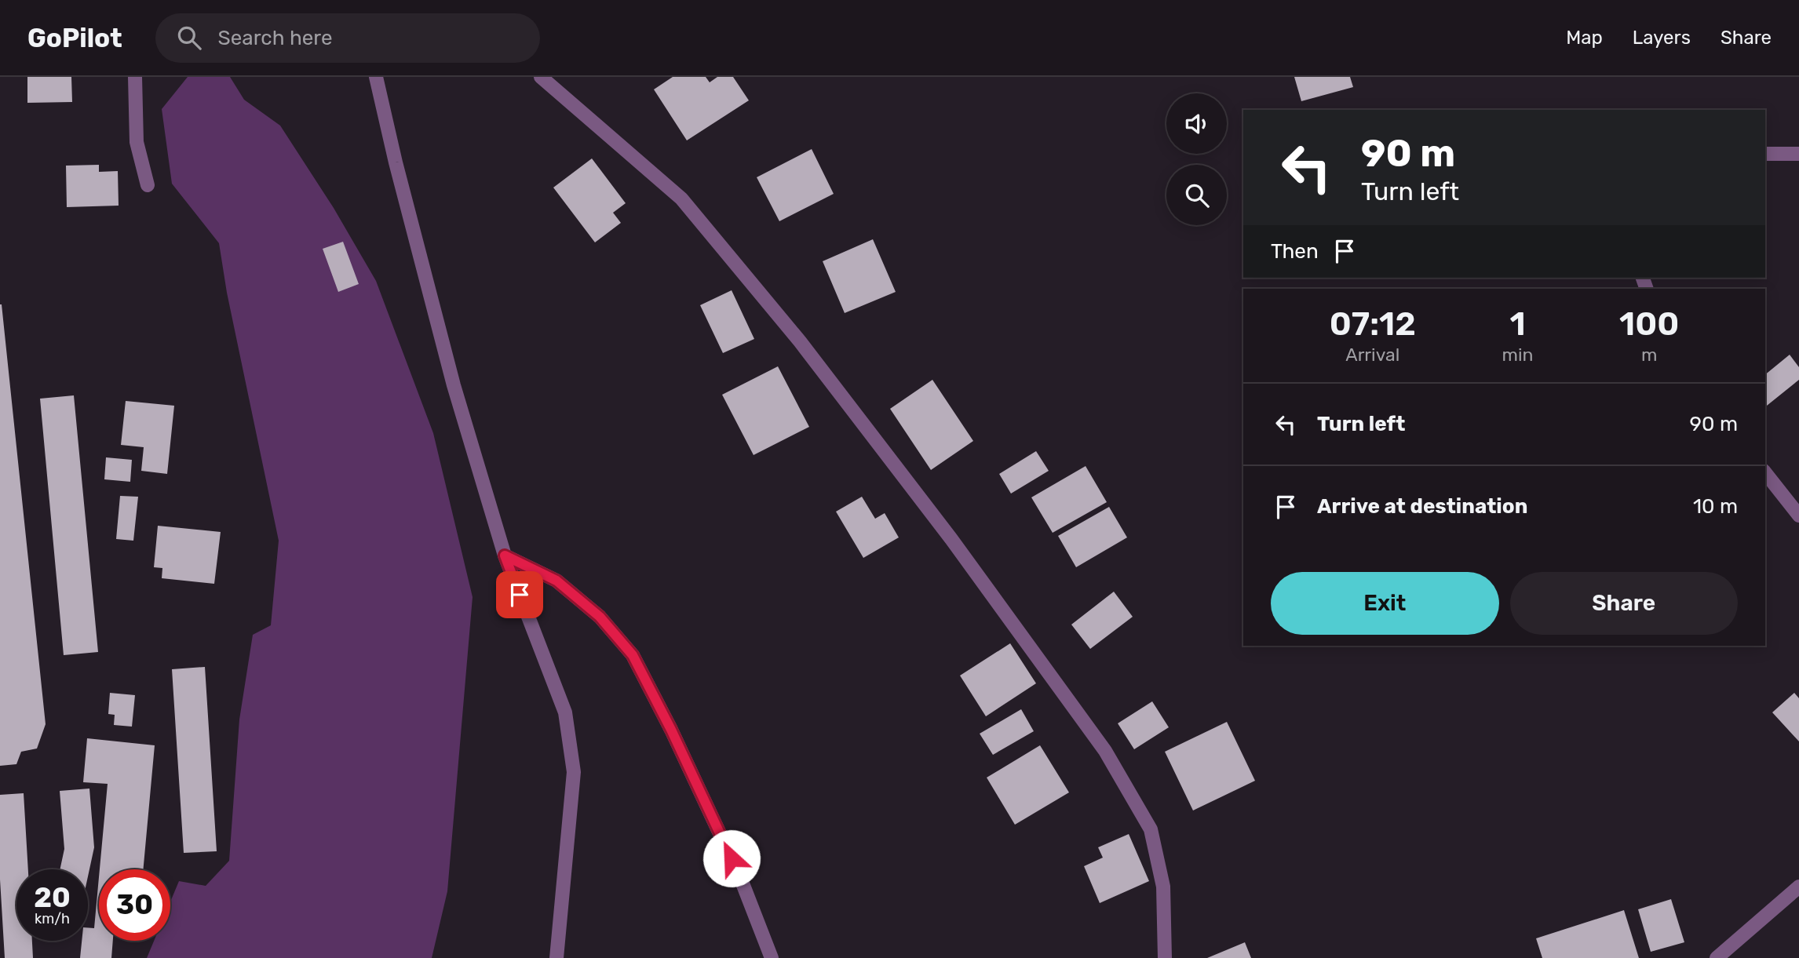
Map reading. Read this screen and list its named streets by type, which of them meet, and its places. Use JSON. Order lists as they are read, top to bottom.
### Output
{
  "page": {
    "header": "GoPilot",
    "search": "Search here",
    "nav": ["Map", "Layers", "Share"],
    "turn": ["90 m", "Turn left"],
    "then": "Then",
    "eta": [
      "07:12",
      "Arrival",
      "1",
      "min",
      "100",
      "m"
    ],
    "list": [
      {
        "name": "Turn left",
        "value": "90 m"
      },
      {
        "name": "Arrive at destination",
        "value": "10 m"
      }
    ],
    "buttons": ["Exit", "Share"],
    "speed": "20 km/h",
    "limit": "30"
  }
}
